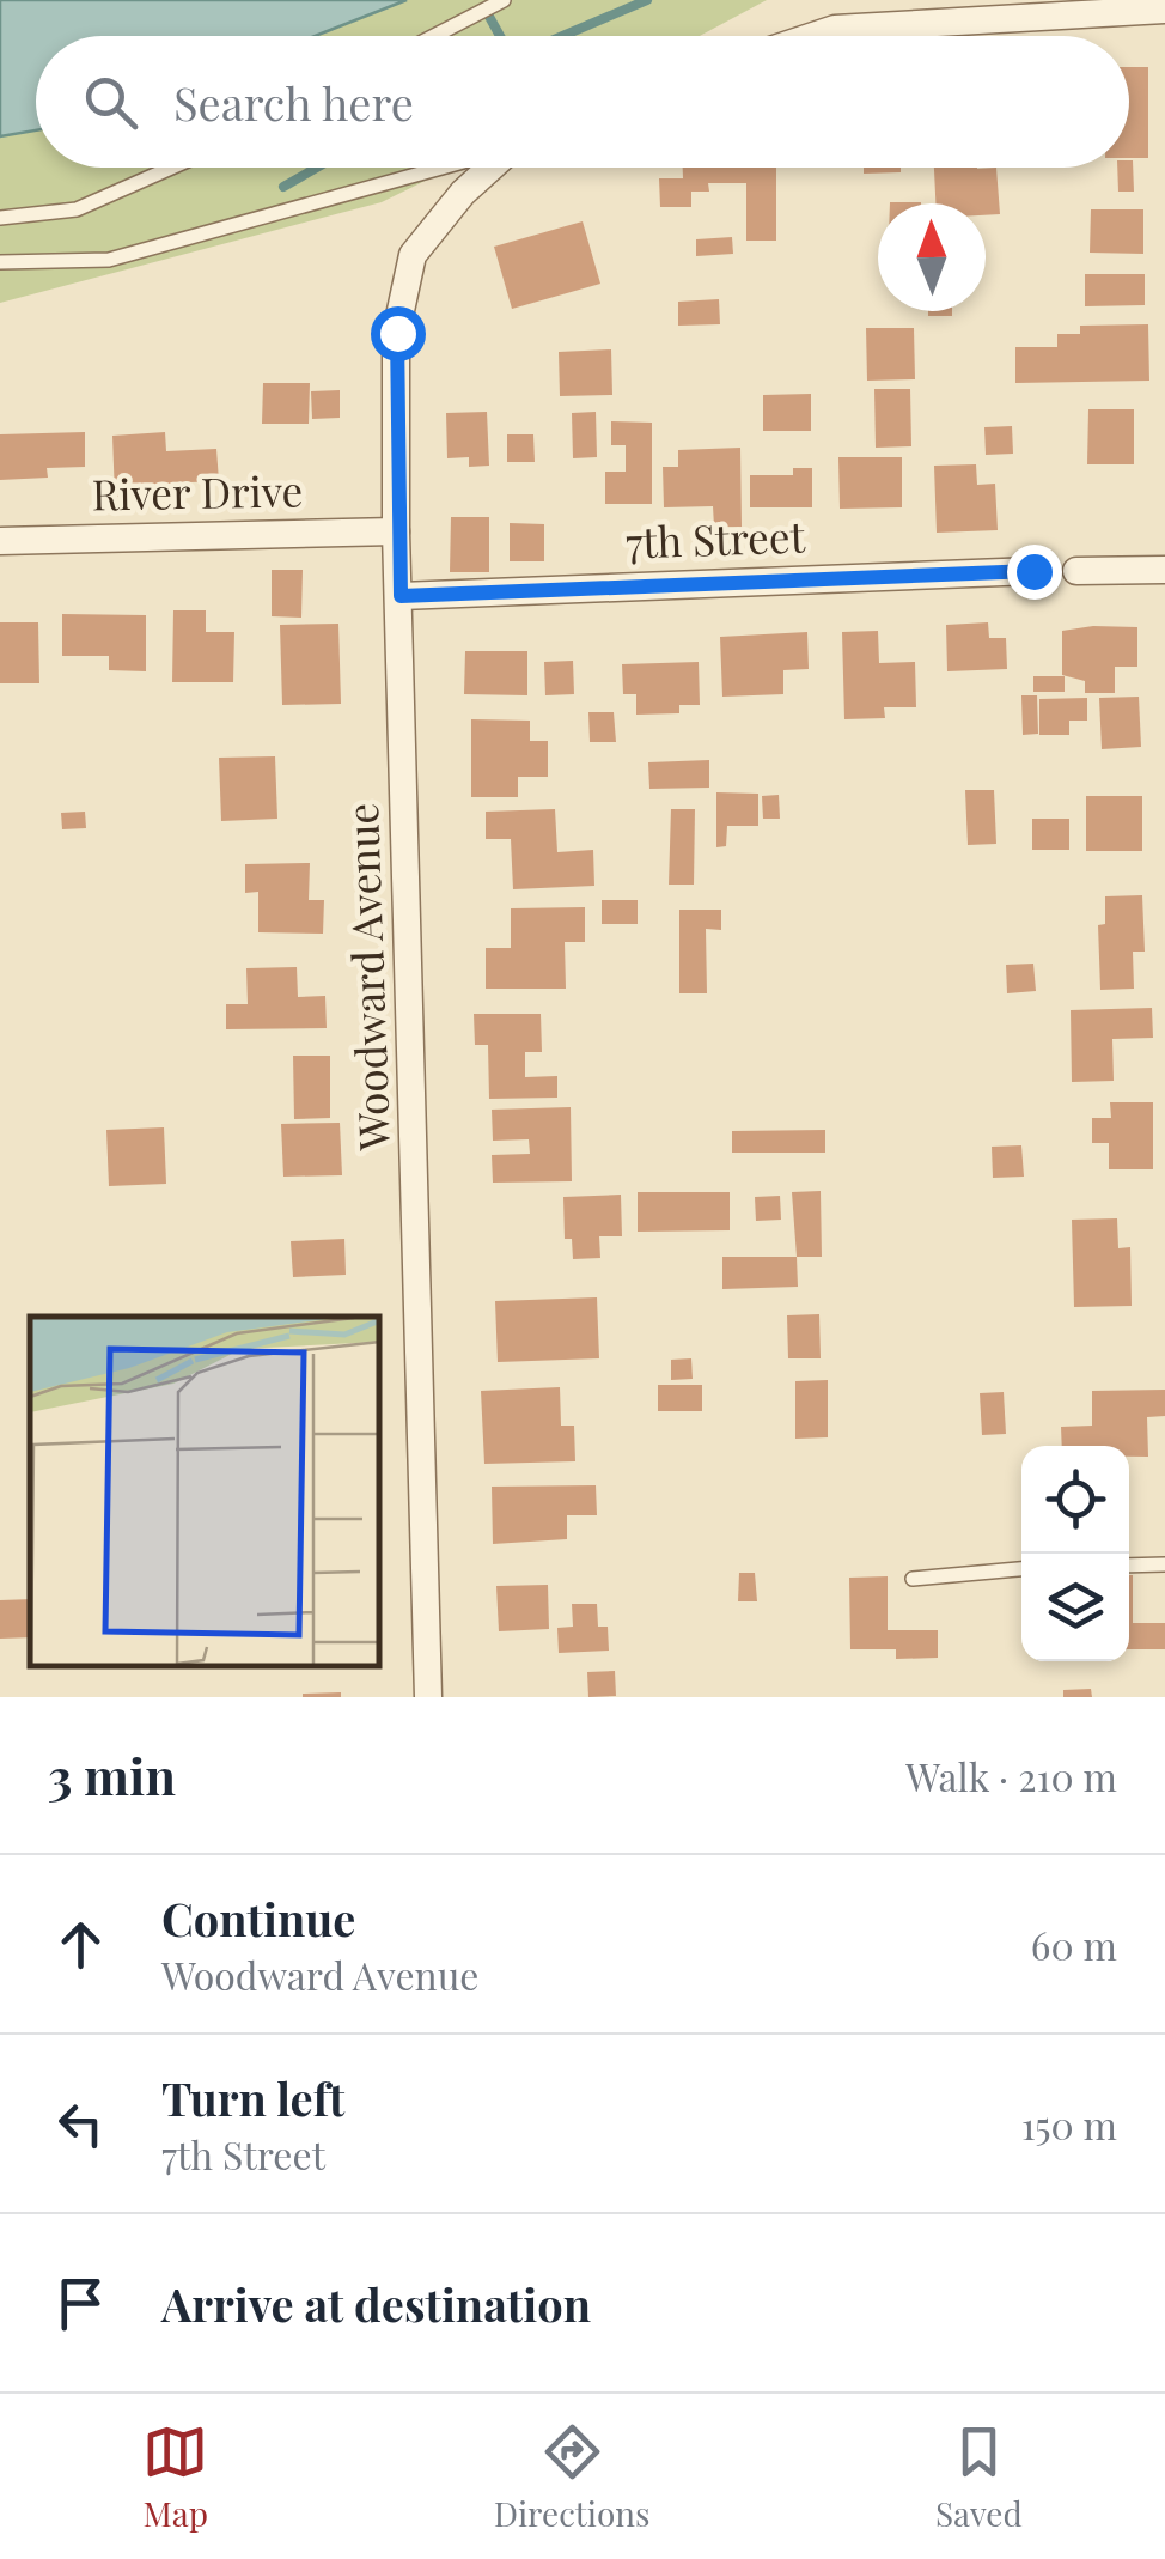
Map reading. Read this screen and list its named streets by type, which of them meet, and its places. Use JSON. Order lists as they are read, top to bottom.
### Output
{
  "streets": {
    "street": ["River Drive", "7th Street", "Woodward Avenue"]
  },
  "crossings": [
    ["River Drive", "Woodward Avenue"],
    ["7th Street", "Woodward Avenue"]
  ],
  "north": "top",
  "page": {
    "search": "Search here",
    "heading": ["3 min", "Walk · 210 m"],
    "list": [
      ["Continue", "Woodward Avenue", "60 m"],
      ["Turn left", "7th Street", "150 m"],
      "Arrive at destination"
    ],
    "nav": ["Map", "Directions", "Saved"]
  }
}
